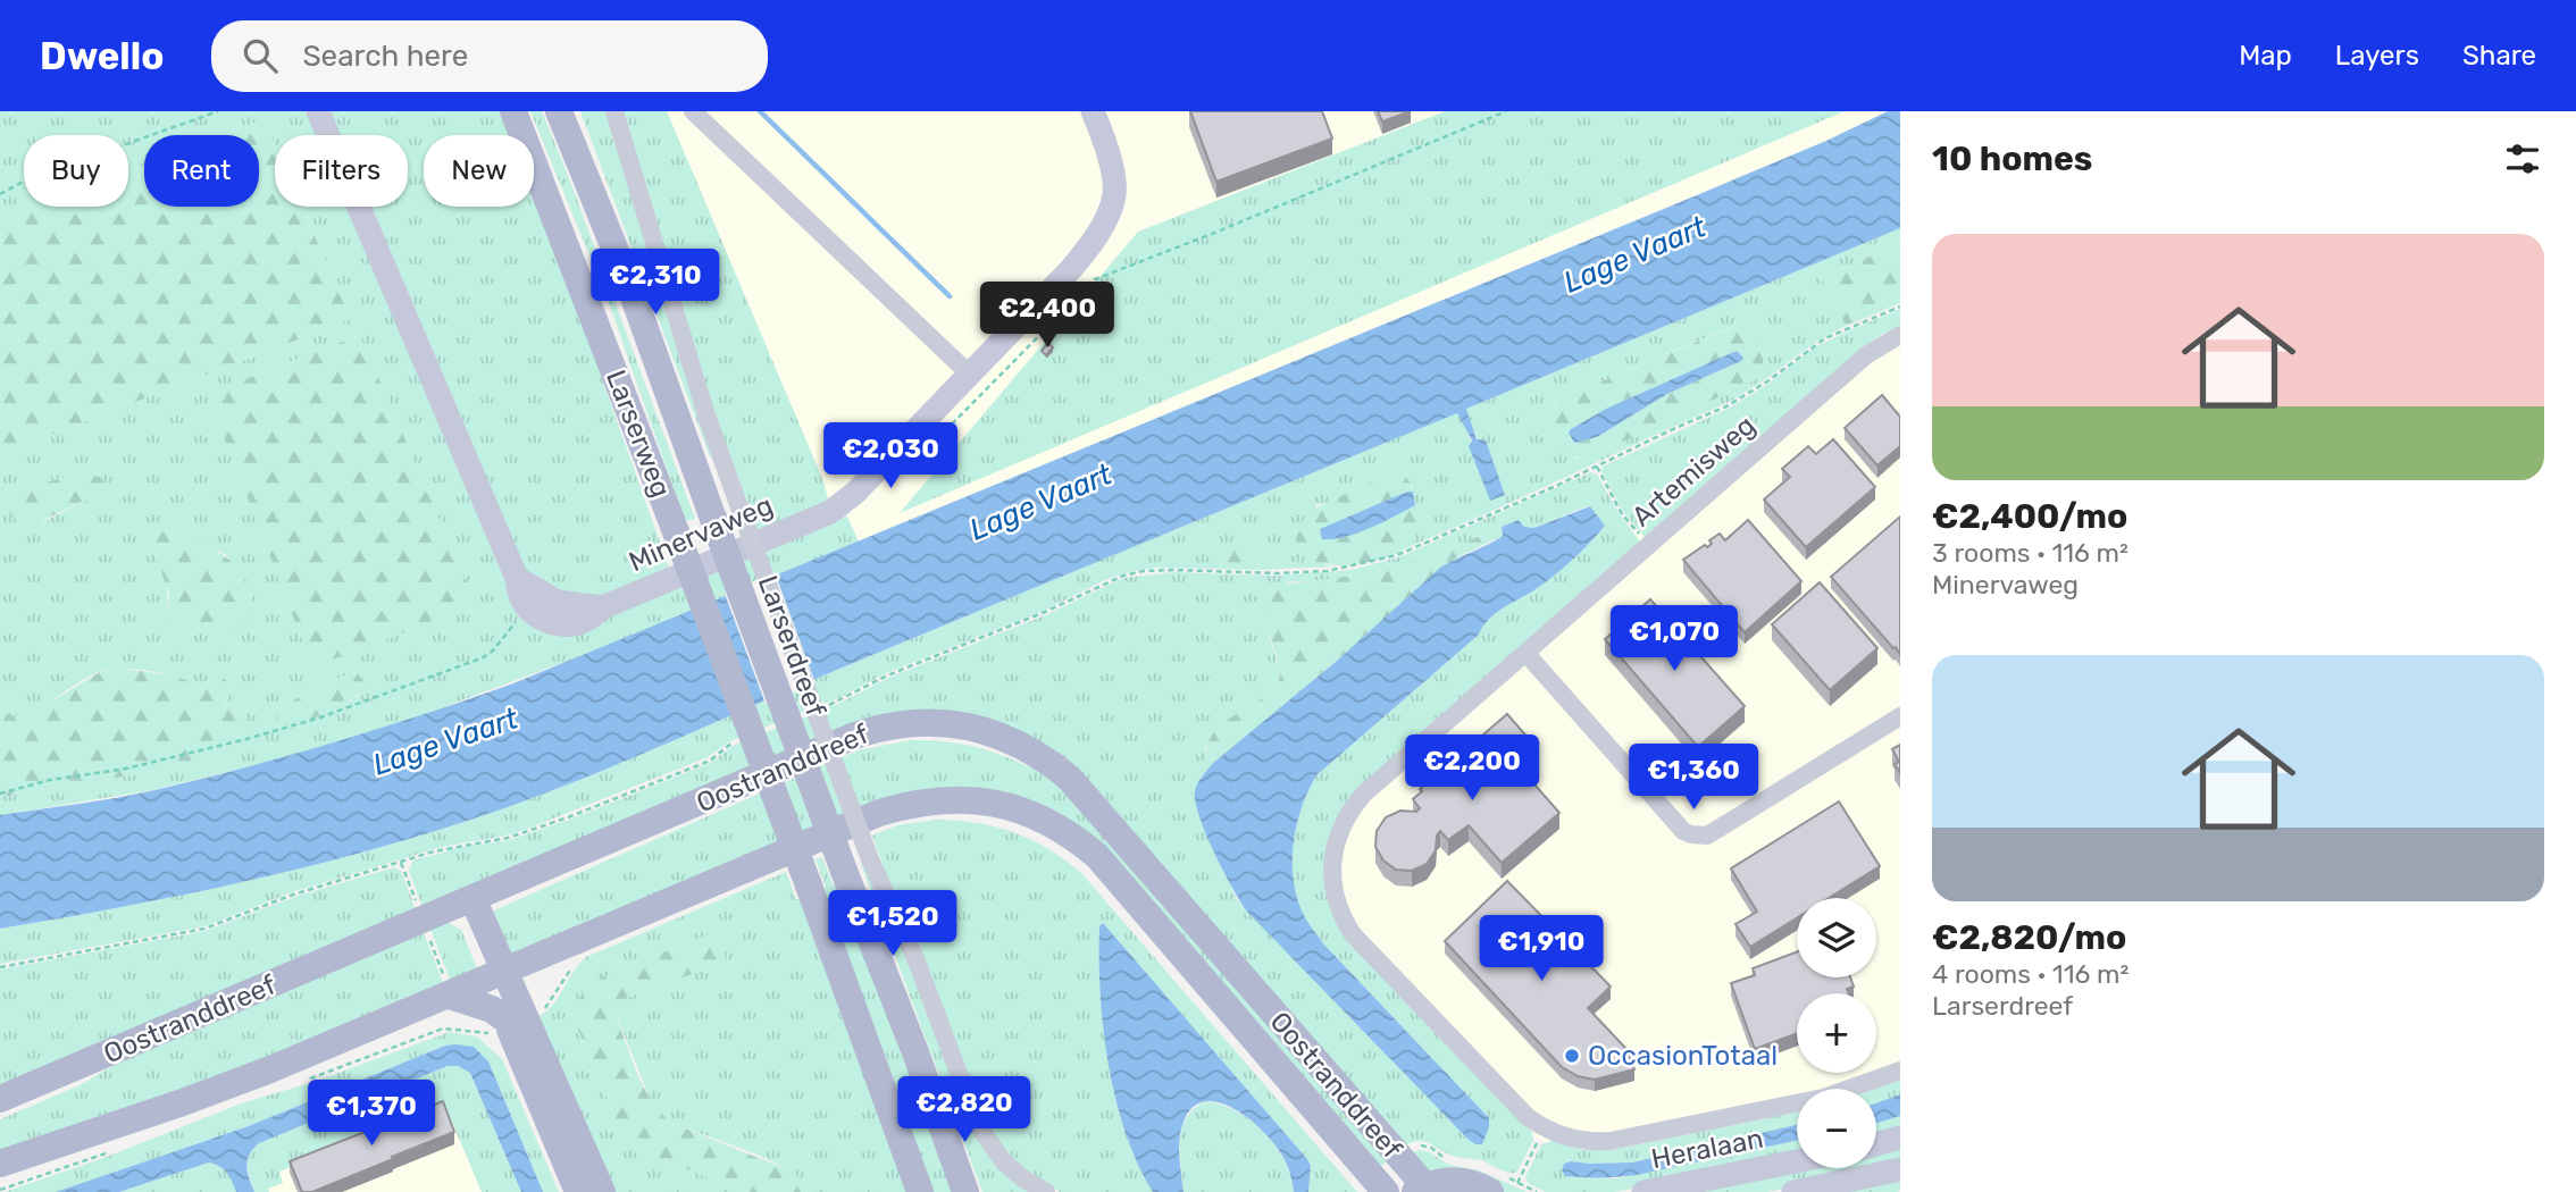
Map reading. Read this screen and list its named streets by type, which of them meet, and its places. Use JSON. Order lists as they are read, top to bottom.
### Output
{
  "streets": {
    "main road": ["Larserweg", "Larserdreef", "Oostranddreef"],
    "street": ["Artemisweg", "Minervaweg", "Heralaan"]
  },
  "crossings": [
    ["Larserweg", "Larserdreef"]
  ],
  "water": ["Lage Vaart"],
  "places": ["OccasionTotaal"],
  "page": {
    "header": "Dwello",
    "search": "Search here",
    "nav": ["Map", "Layers", "Share"],
    "heading": "10 homes",
    "chip": [
      "Buy",
      "Rent",
      "Filters",
      "New"
    ],
    "list": [
      {
        "name": "€2,400/mo",
        "note": "3 rooms · 116 m² · Minervaweg"
      },
      {
        "name": "€2,820/mo",
        "note": "4 rooms · 116 m² · Larserdreef"
      }
    ],
    "price": [
      "€2,310",
      "€2,400",
      "€2,030",
      "€1,070",
      "€2,200",
      "€1,360",
      "€1,520",
      "€1,910",
      "€2,820",
      "€1,370"
    ],
    "map_buttons": ["+", "−"]
  }
}
